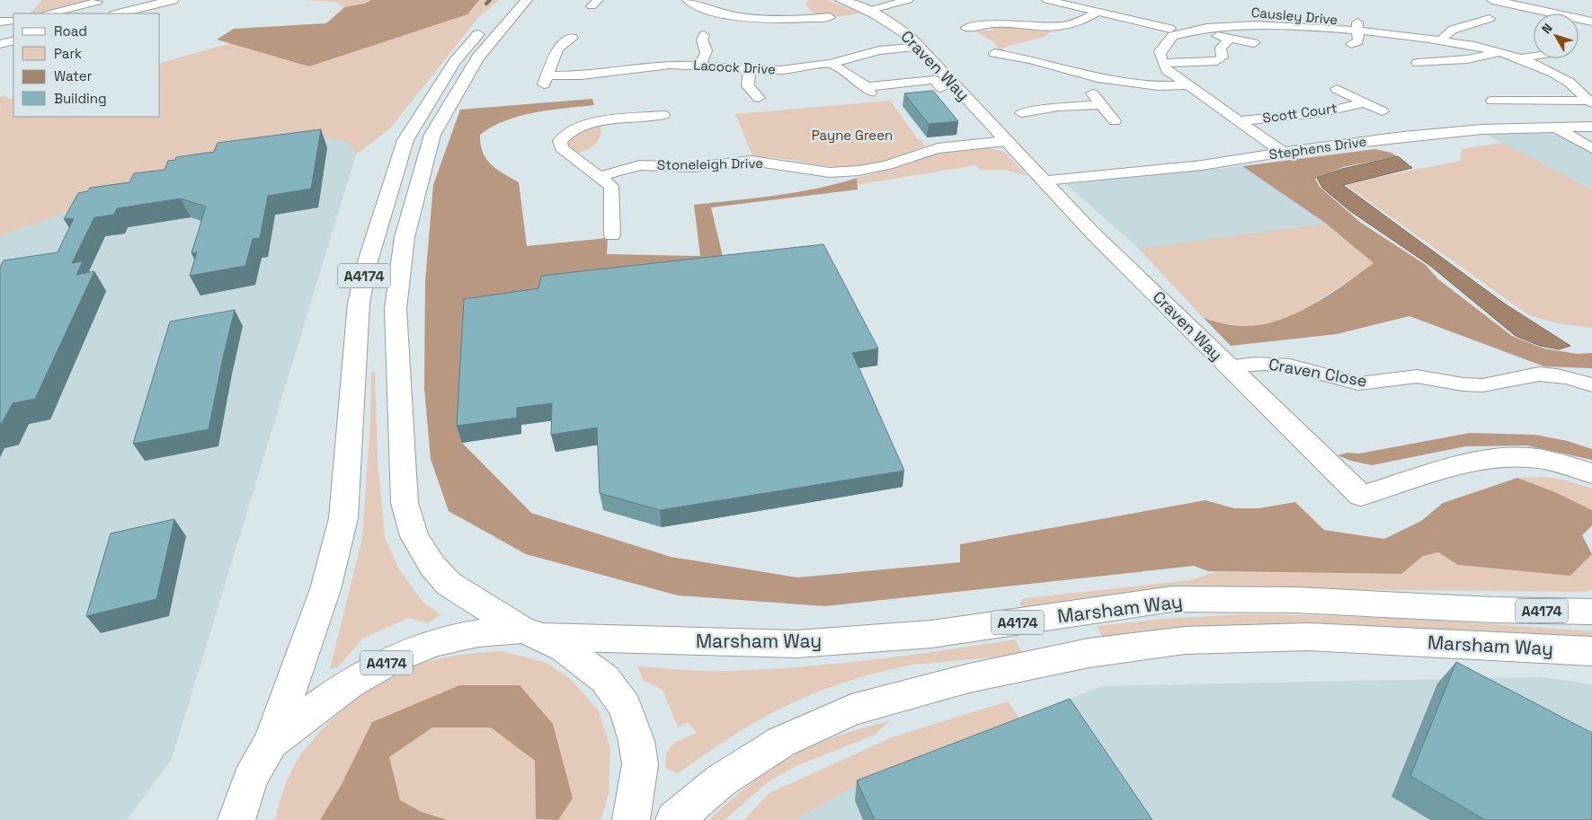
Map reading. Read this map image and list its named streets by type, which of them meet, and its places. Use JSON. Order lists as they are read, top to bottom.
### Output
{
  "streets": {
    "main road": ["Craven Way", "A4174", "Marsham Way"],
    "street": [
      "Causley Drive",
      "Lacock Drive",
      "Scott Court",
      "Stephens Drive",
      "Stoneleigh Drive",
      "Craven Close"
    ]
  },
  "crossings": [
    ["Craven Way", "Lacock Drive"],
    ["Craven Way", "Stephens Drive"],
    ["Craven Way", "Stoneleigh Drive"],
    ["Craven Way", "Craven Close"],
    ["A4174", "Marsham Way"]
  ],
  "parks": ["Payne Green"],
  "legend": [
    "Road",
    "Park",
    "Water",
    "Building"
  ],
  "north": "top left"
}
